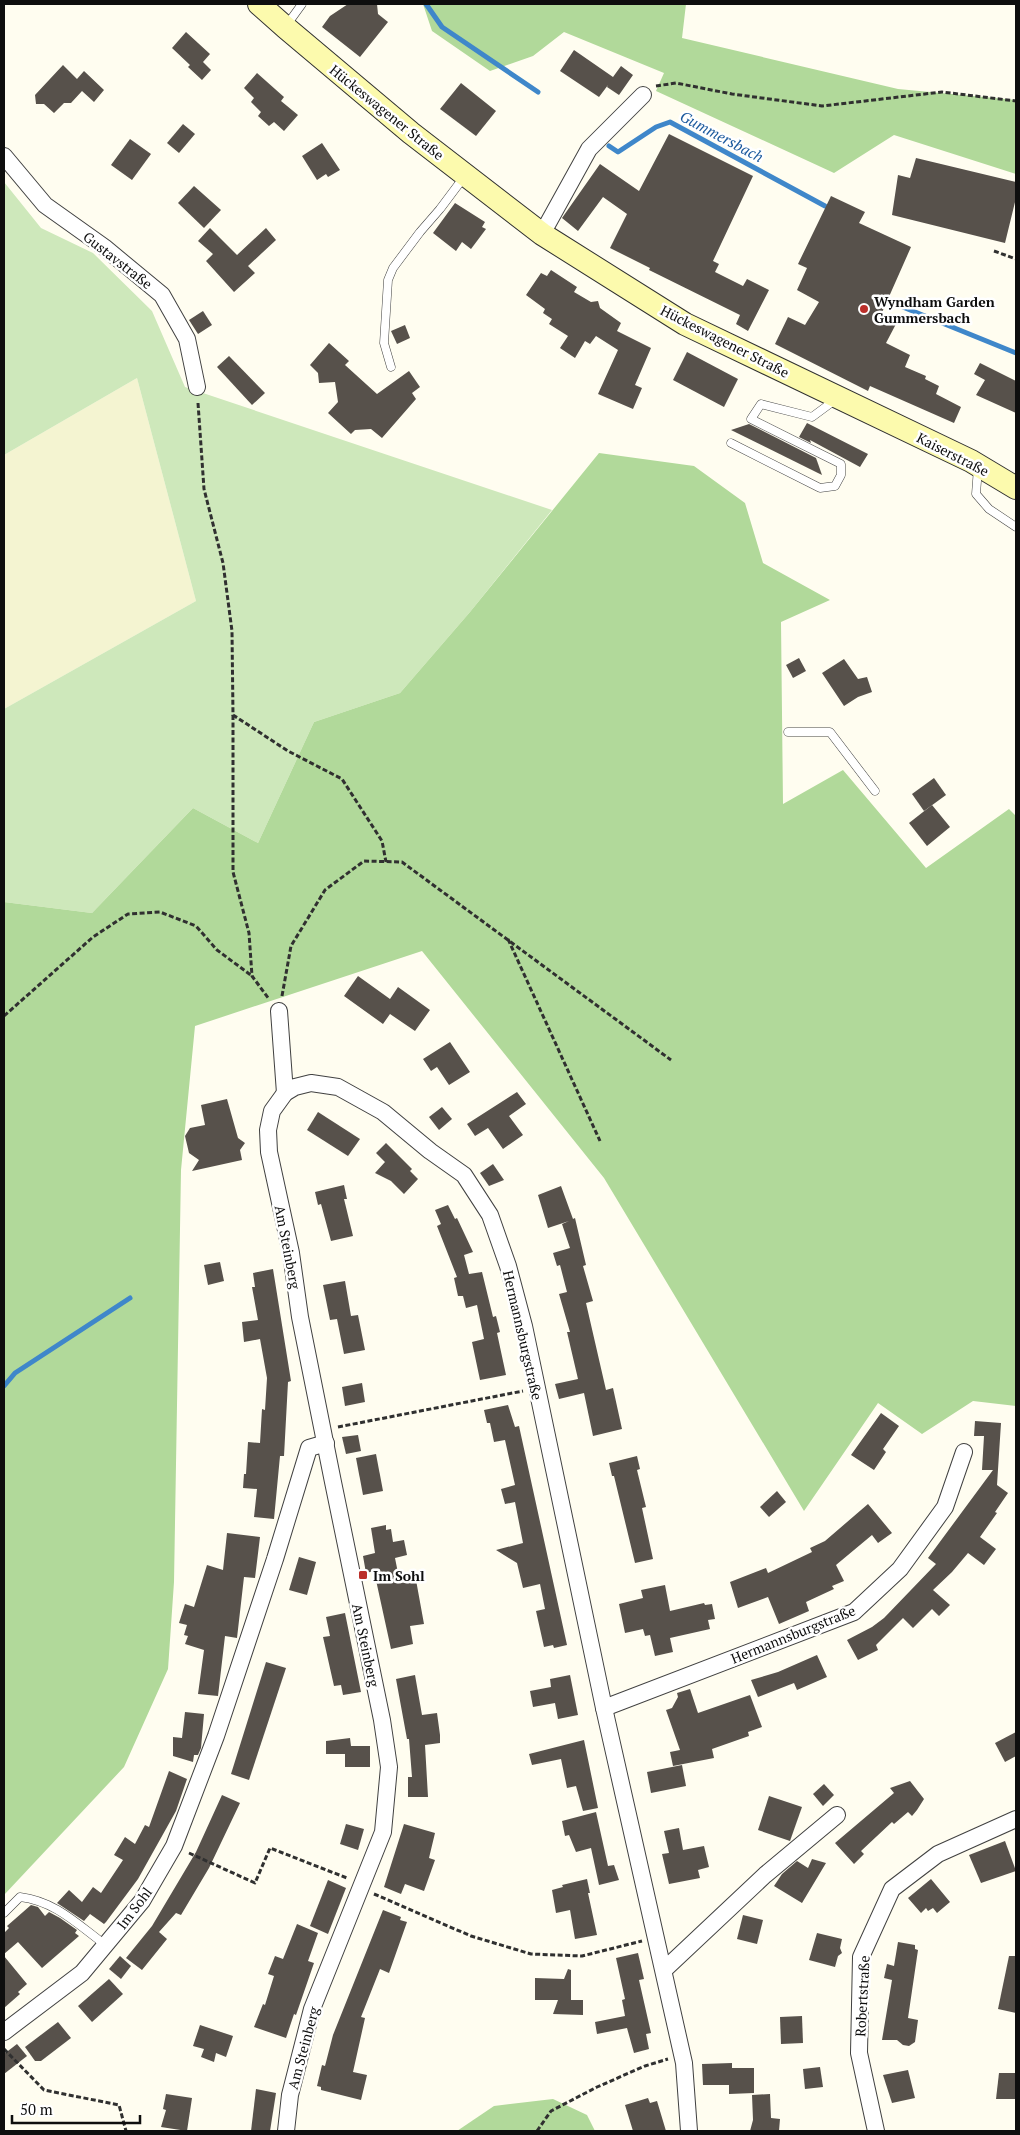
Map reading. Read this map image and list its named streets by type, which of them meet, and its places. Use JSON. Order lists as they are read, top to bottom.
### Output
{
  "streets": {
    "street": [
      "Hückeswagener Straße",
      "Gustavstraße",
      "Kaiserstraße",
      "Am Steinberg",
      "Hermannsburgstraße",
      "Im Sohl",
      "Robertstraße"
    ]
  },
  "crossings": [
    ["Hückeswagener Straße", "Kaiserstraße"],
    ["Am Steinberg", "Hermannsburgstraße"],
    ["Am Steinberg", "Im Sohl"]
  ],
  "water": ["Gummersbach"],
  "places": {
    "other": ["Wyndham Garden Gummersbach"],
    "transit": ["Im Sohl"]
  },
  "scale_bar": "50 m"
}
